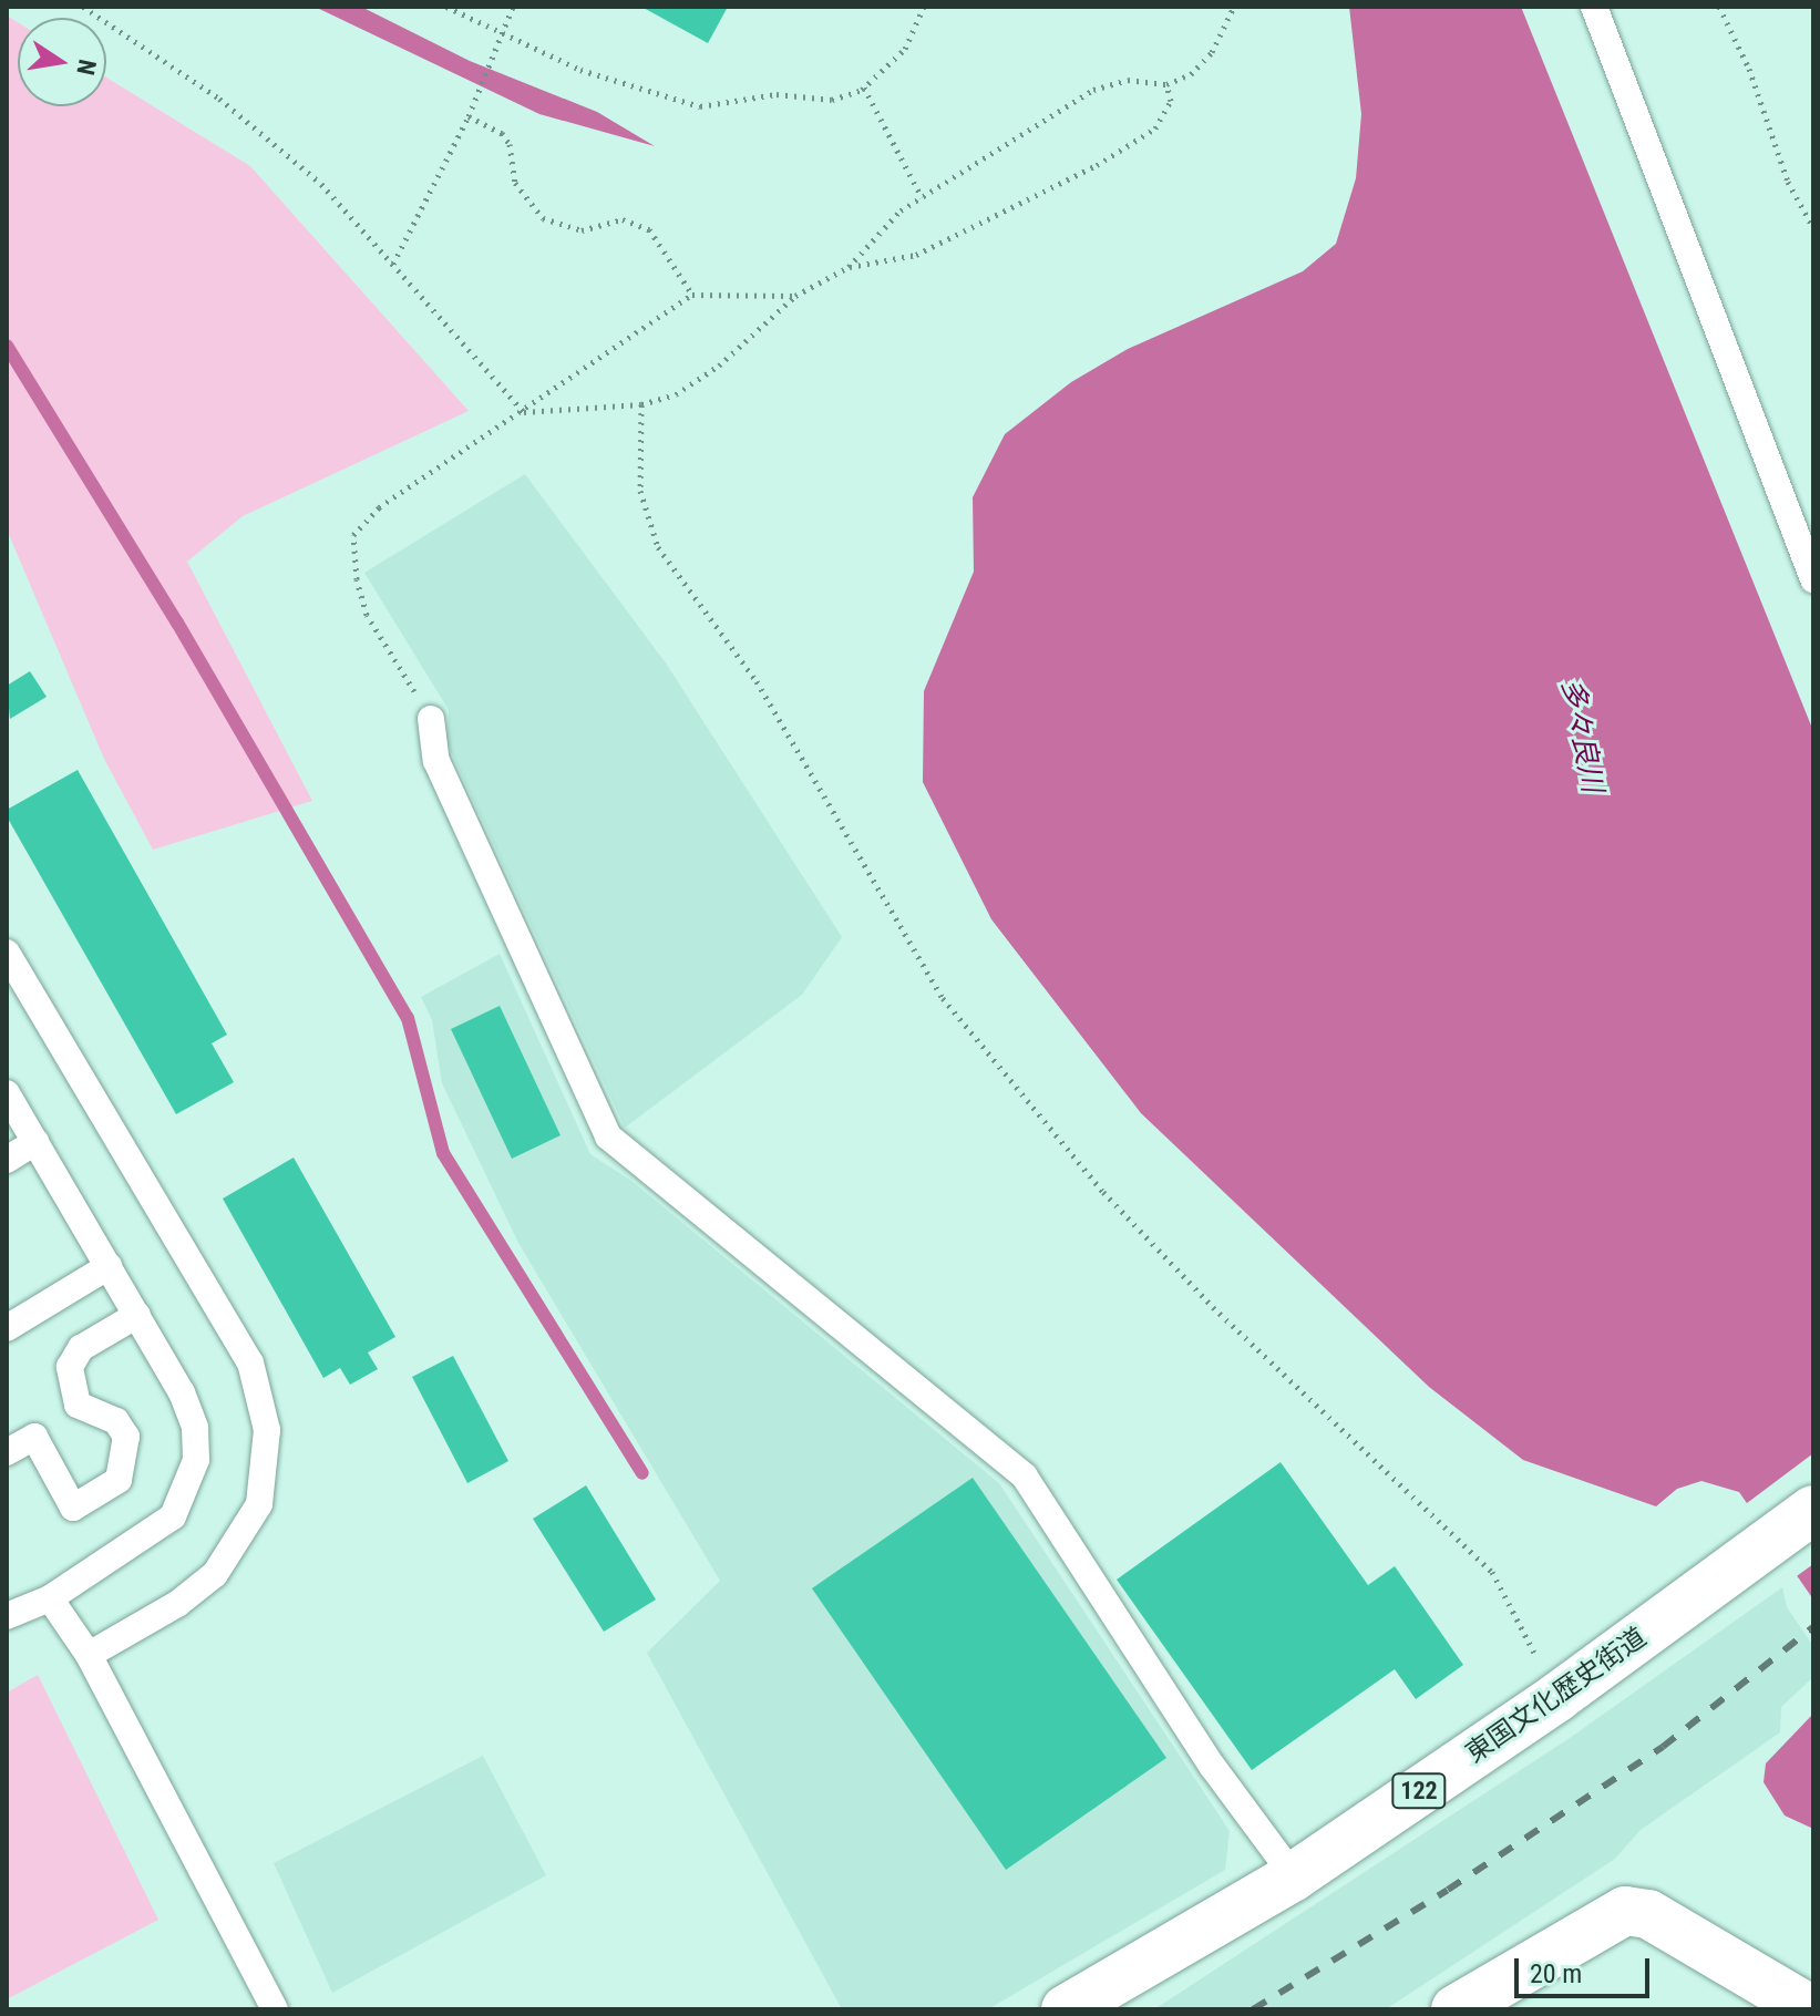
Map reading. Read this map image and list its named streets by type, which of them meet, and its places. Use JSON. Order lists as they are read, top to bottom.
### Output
{
  "streets": {
    "main road": ["東国文化歴史街道", "122"]
  },
  "water": ["多々良川"],
  "scale_bar": "20 m",
  "north": "right"
}
